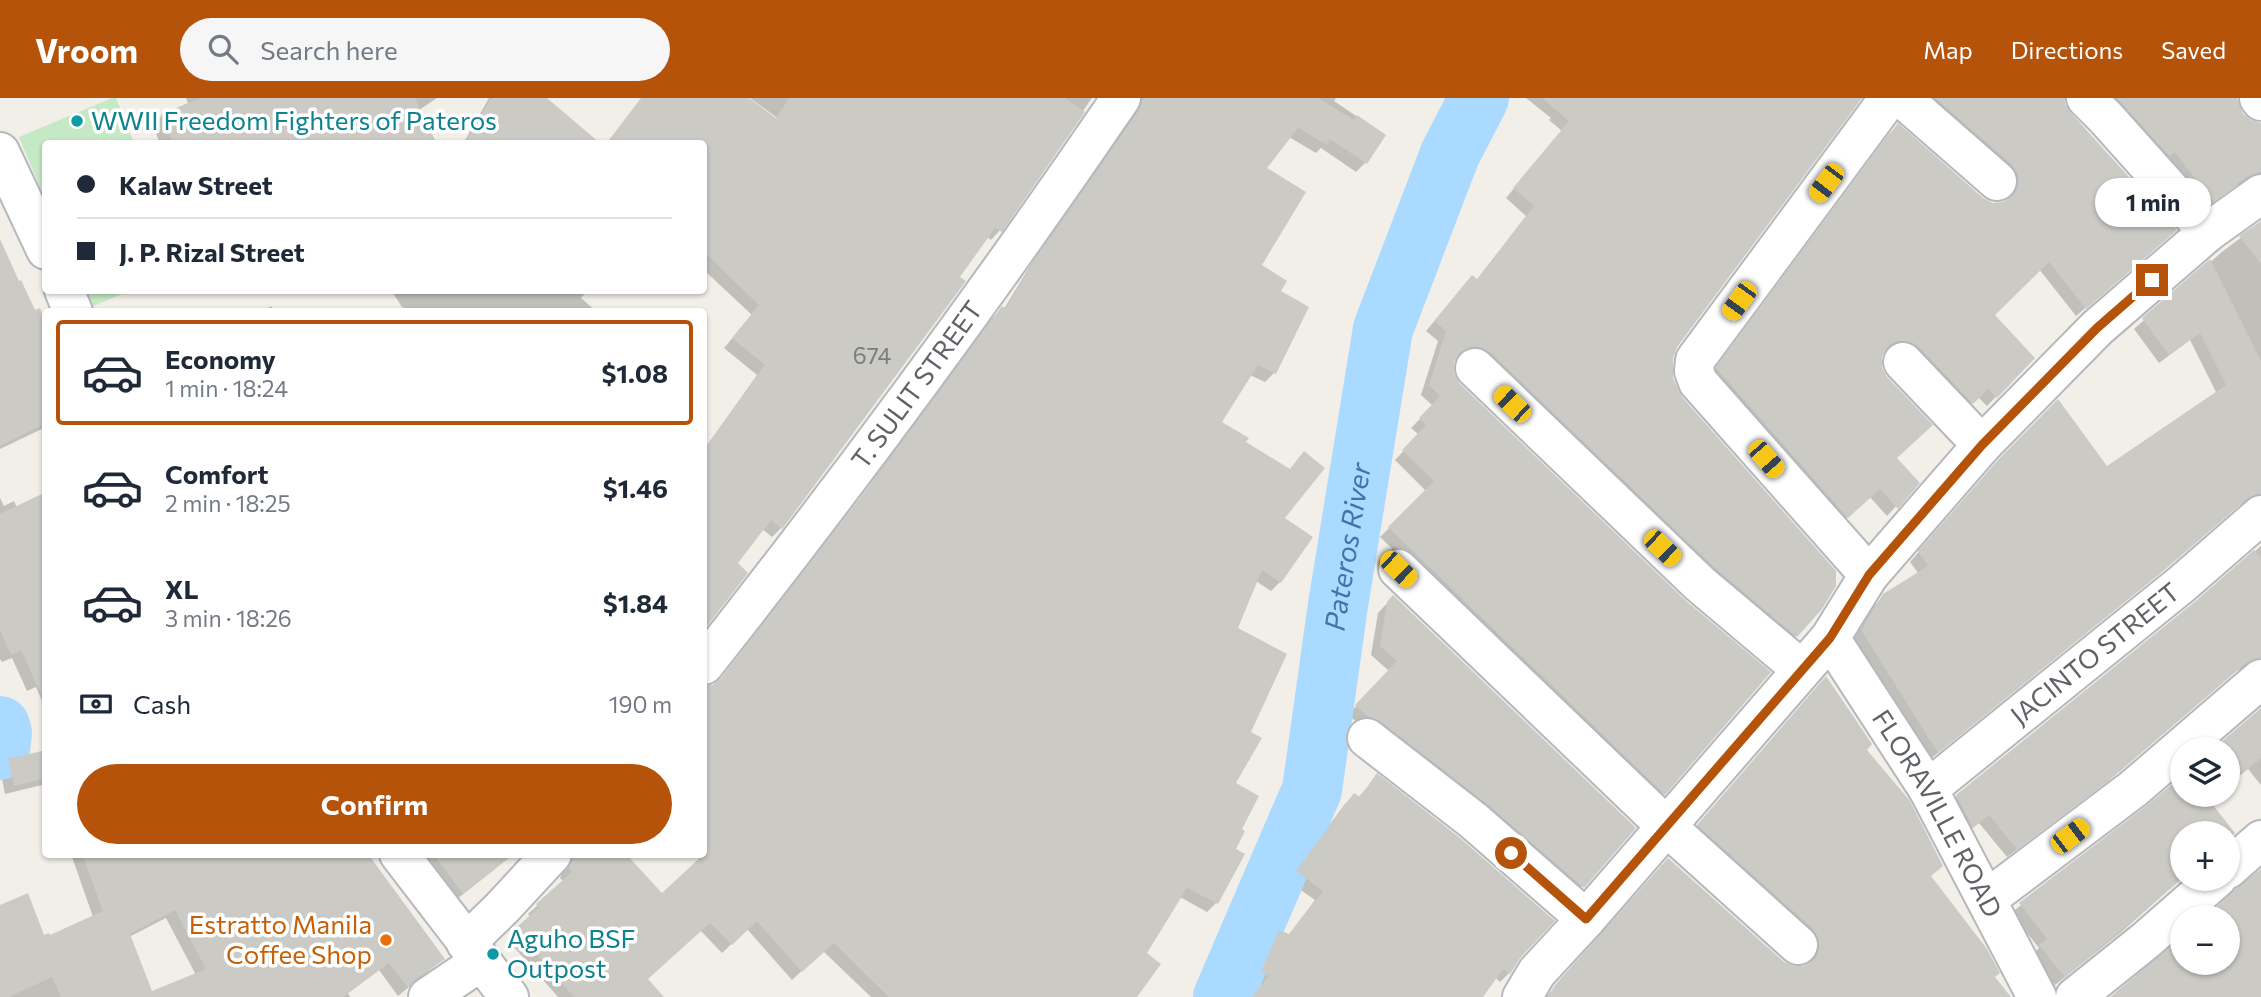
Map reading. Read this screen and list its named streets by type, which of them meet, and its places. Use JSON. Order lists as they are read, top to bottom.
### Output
{
  "streets": {
    "street": ["T. SULIT STREET", "JACINTO STREET", "FLORAVILLE ROAD"]
  },
  "crossings": [
    ["JACINTO STREET", "FLORAVILLE ROAD"]
  ],
  "water": ["Pateros River"],
  "places": ["WWII Freedom Fighters of Pateros", "Estratto Manila Coffee Shop", "Aguho BSF Outpost"],
  "house_numbers": ["674"],
  "page": {
    "header": "Vroom",
    "search": "Search here",
    "nav": ["Map", "Directions", "Saved"],
    "banner": ["Kalaw Street", "J. P. Rizal Street"],
    "bubble": "1 min",
    "list": [
      {
        "name": "Economy",
        "note": "1 min · 18:24",
        "value": "$1.08"
      },
      {
        "name": "Comfort",
        "note": "2 min · 18:25",
        "value": "$1.46"
      },
      {
        "name": "XL",
        "note": "3 min · 18:26",
        "value": "$1.84"
      }
    ],
    "pay": ["Cash", "190 m"],
    "map_buttons": ["+", "−"],
    "buttons": "Confirm"
  }
}
